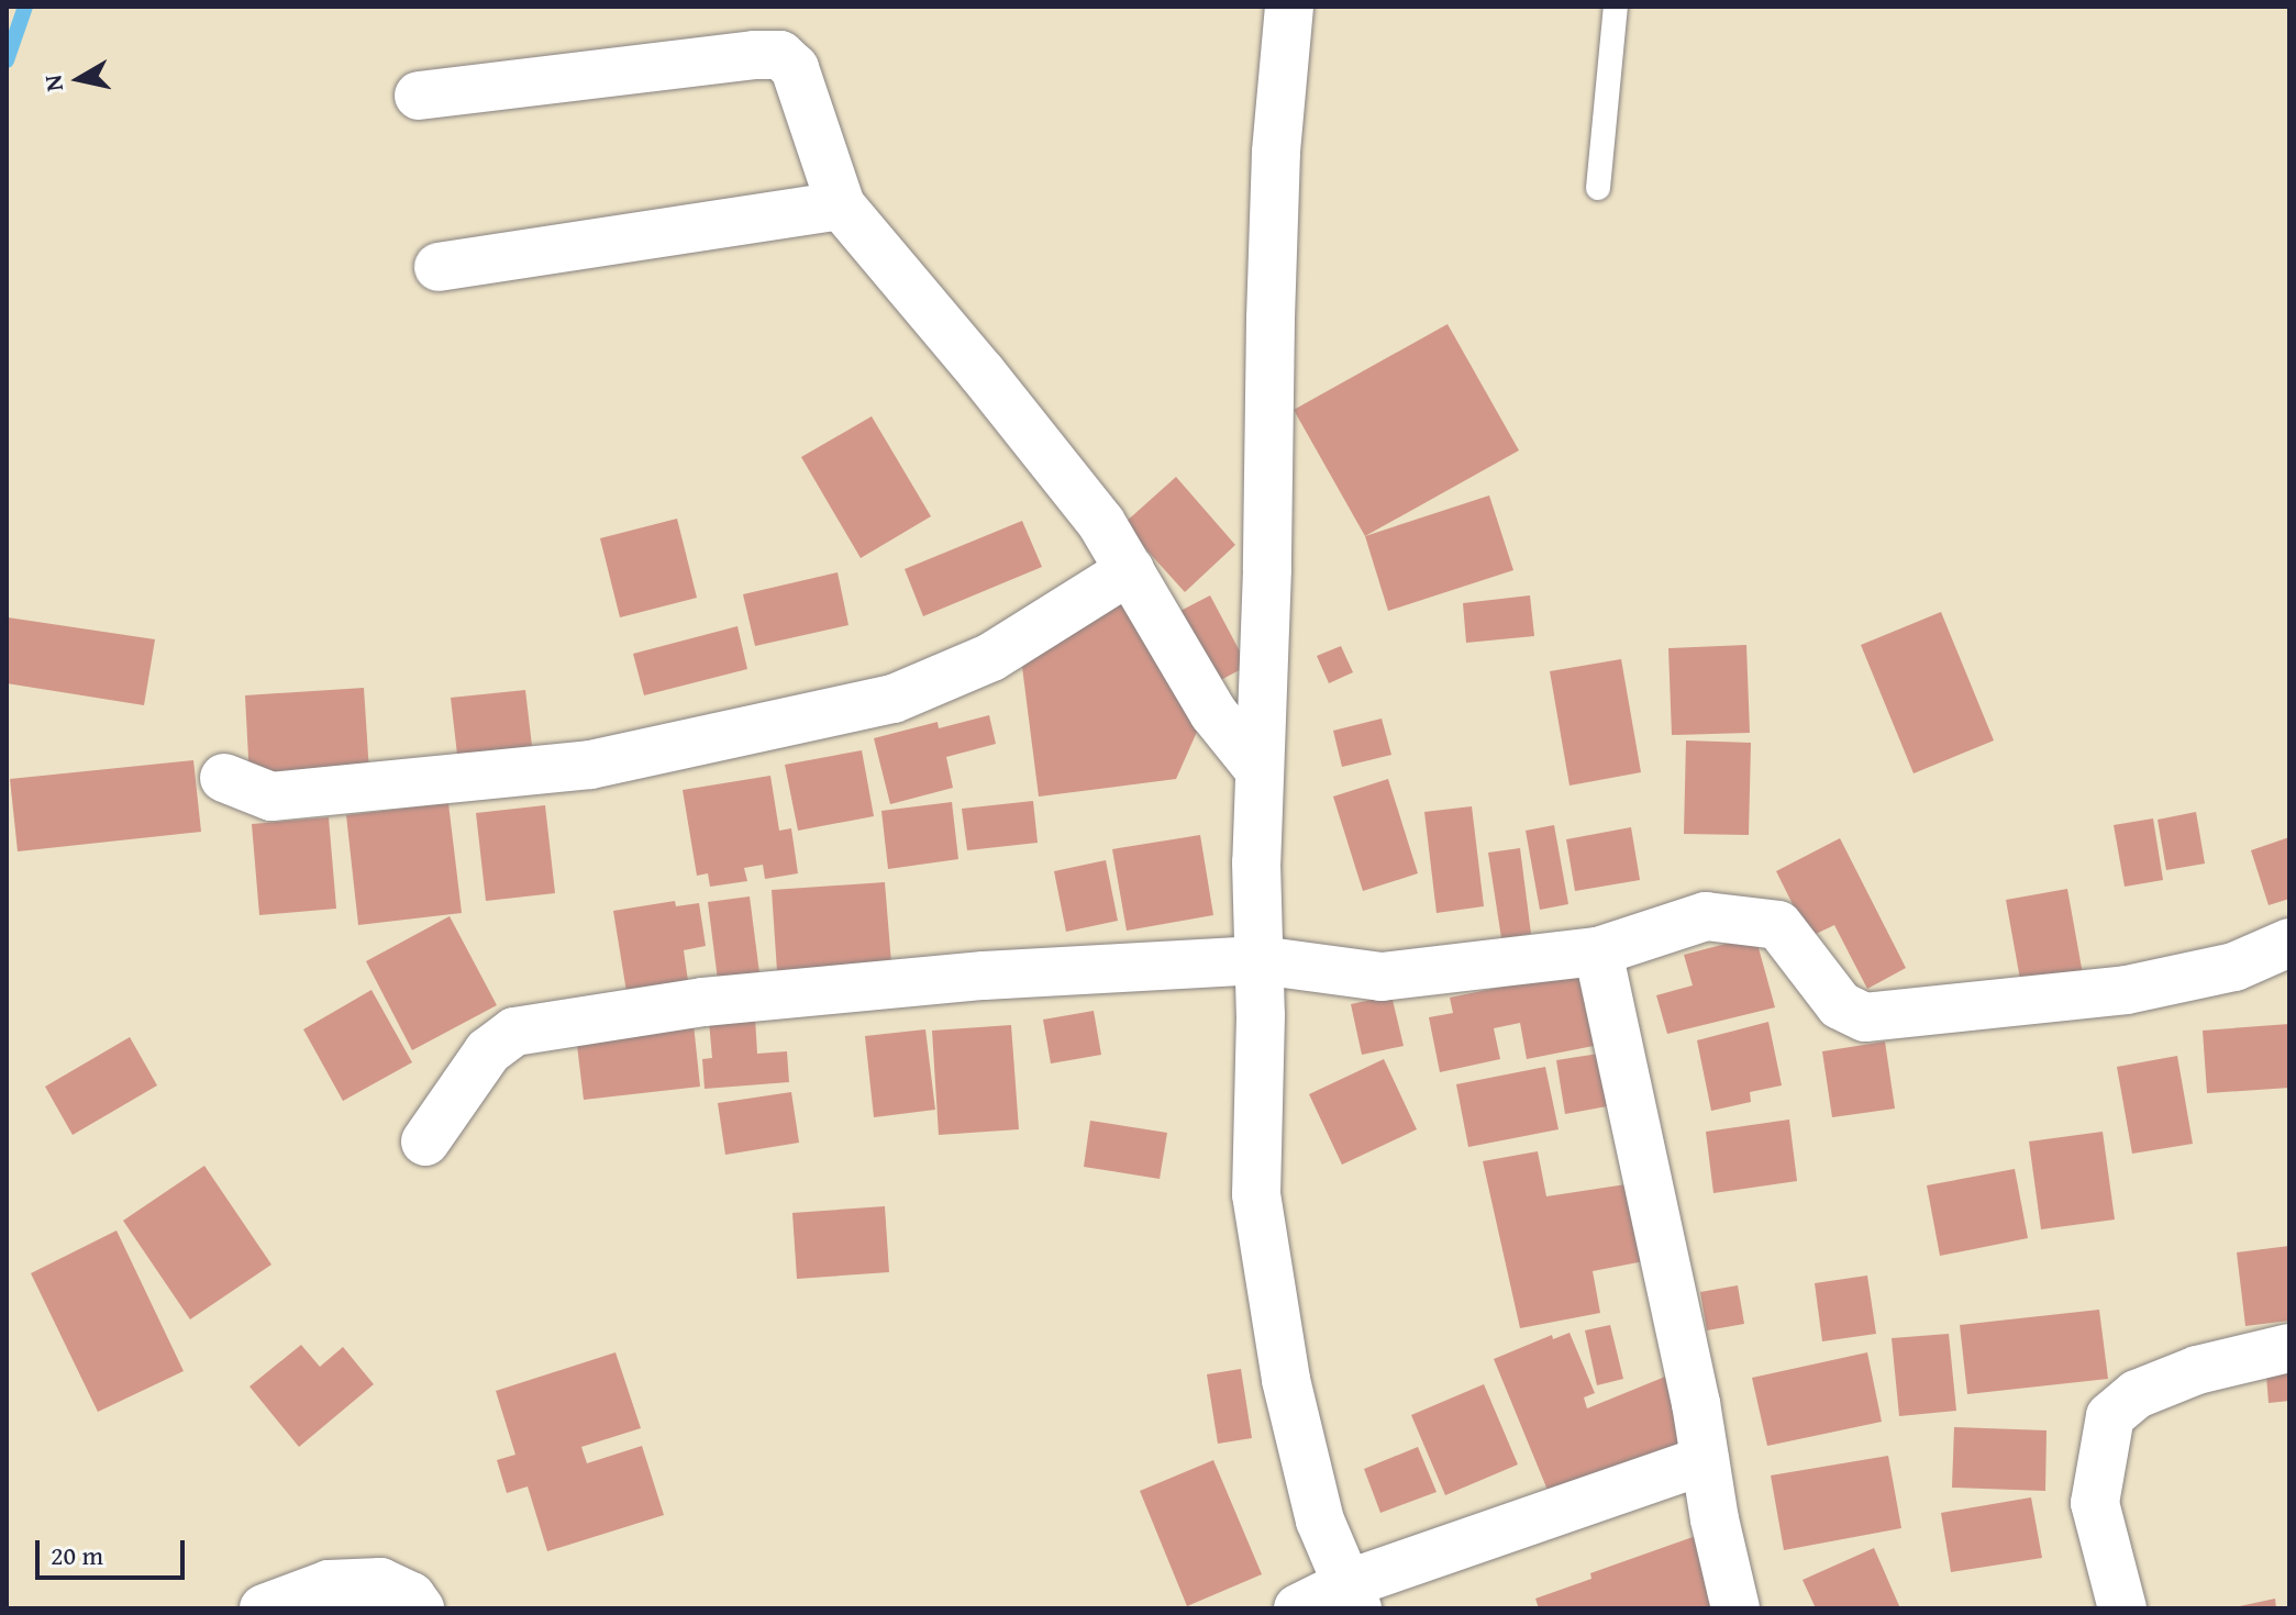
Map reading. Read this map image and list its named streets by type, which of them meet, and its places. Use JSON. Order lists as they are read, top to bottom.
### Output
{
  "scale_bar": "20 m",
  "north": "left"
}
